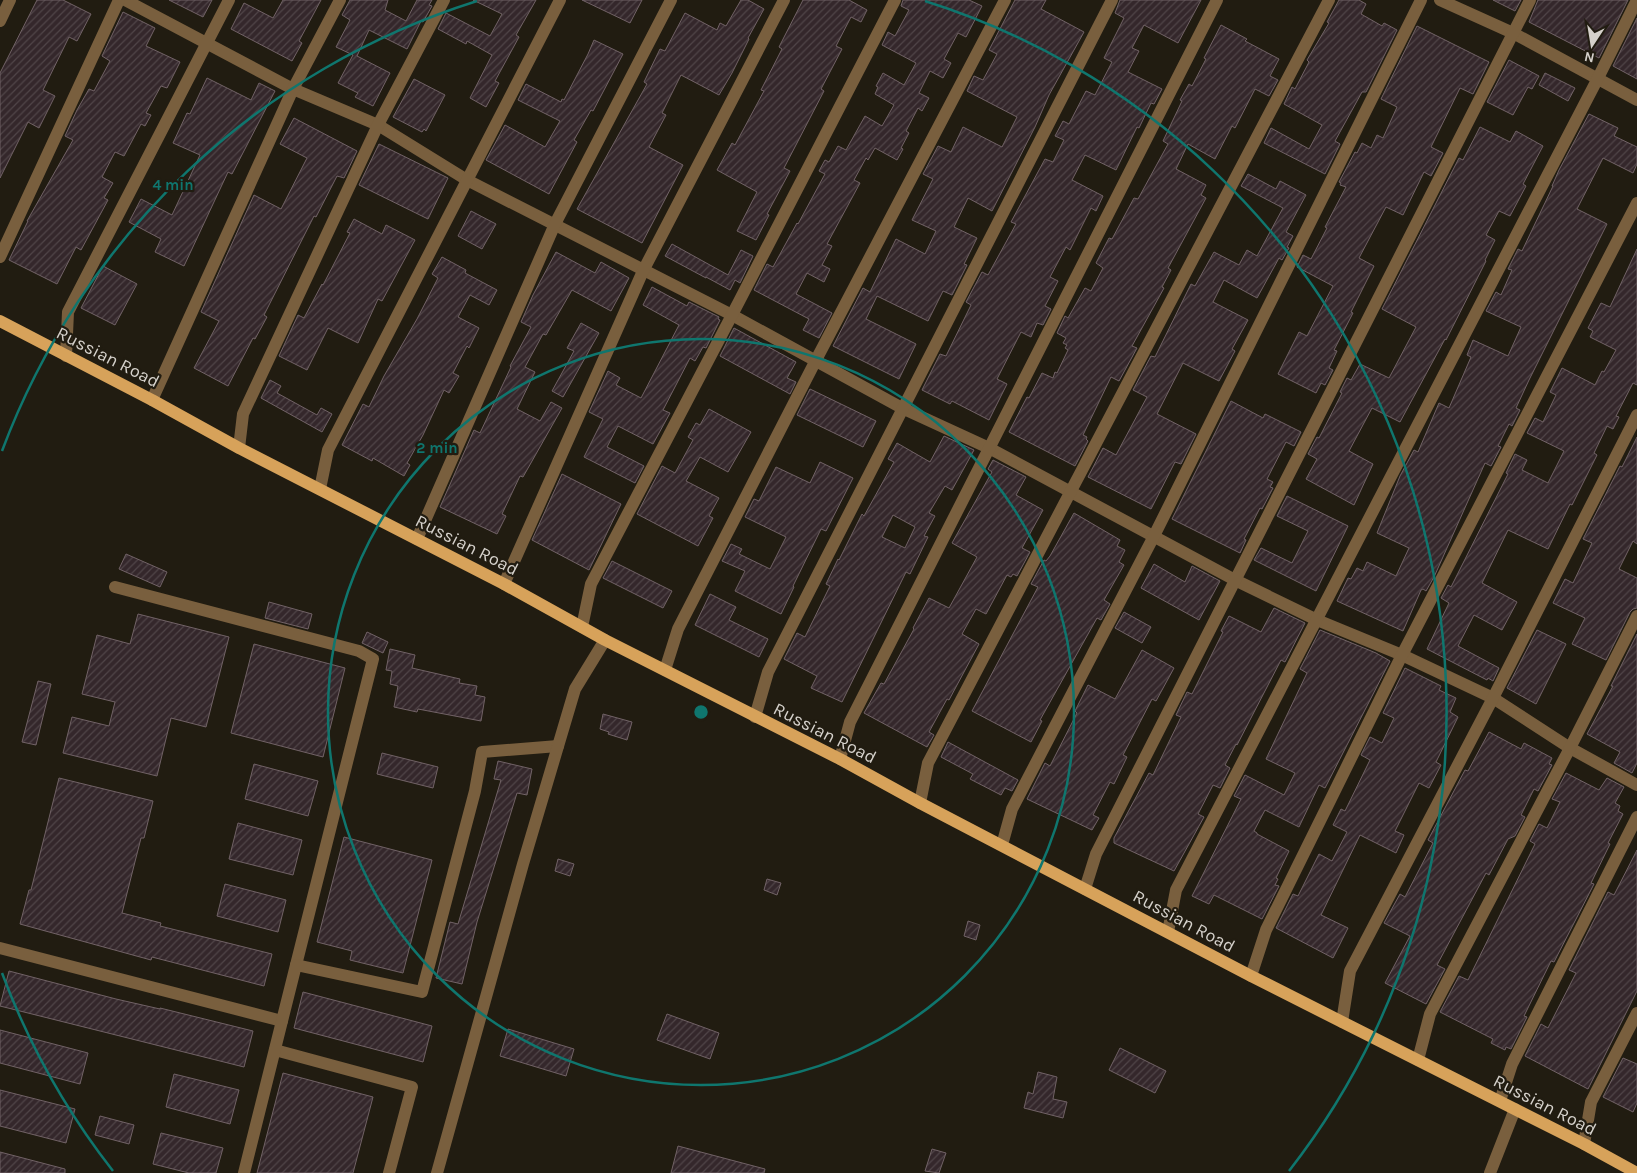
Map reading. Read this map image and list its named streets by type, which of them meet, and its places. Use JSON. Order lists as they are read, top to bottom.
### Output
{
  "streets": {
    "main road": ["Russian Road"]
  },
  "north": "bottom",
  "rings": ["4 min", "2 min"]
}
